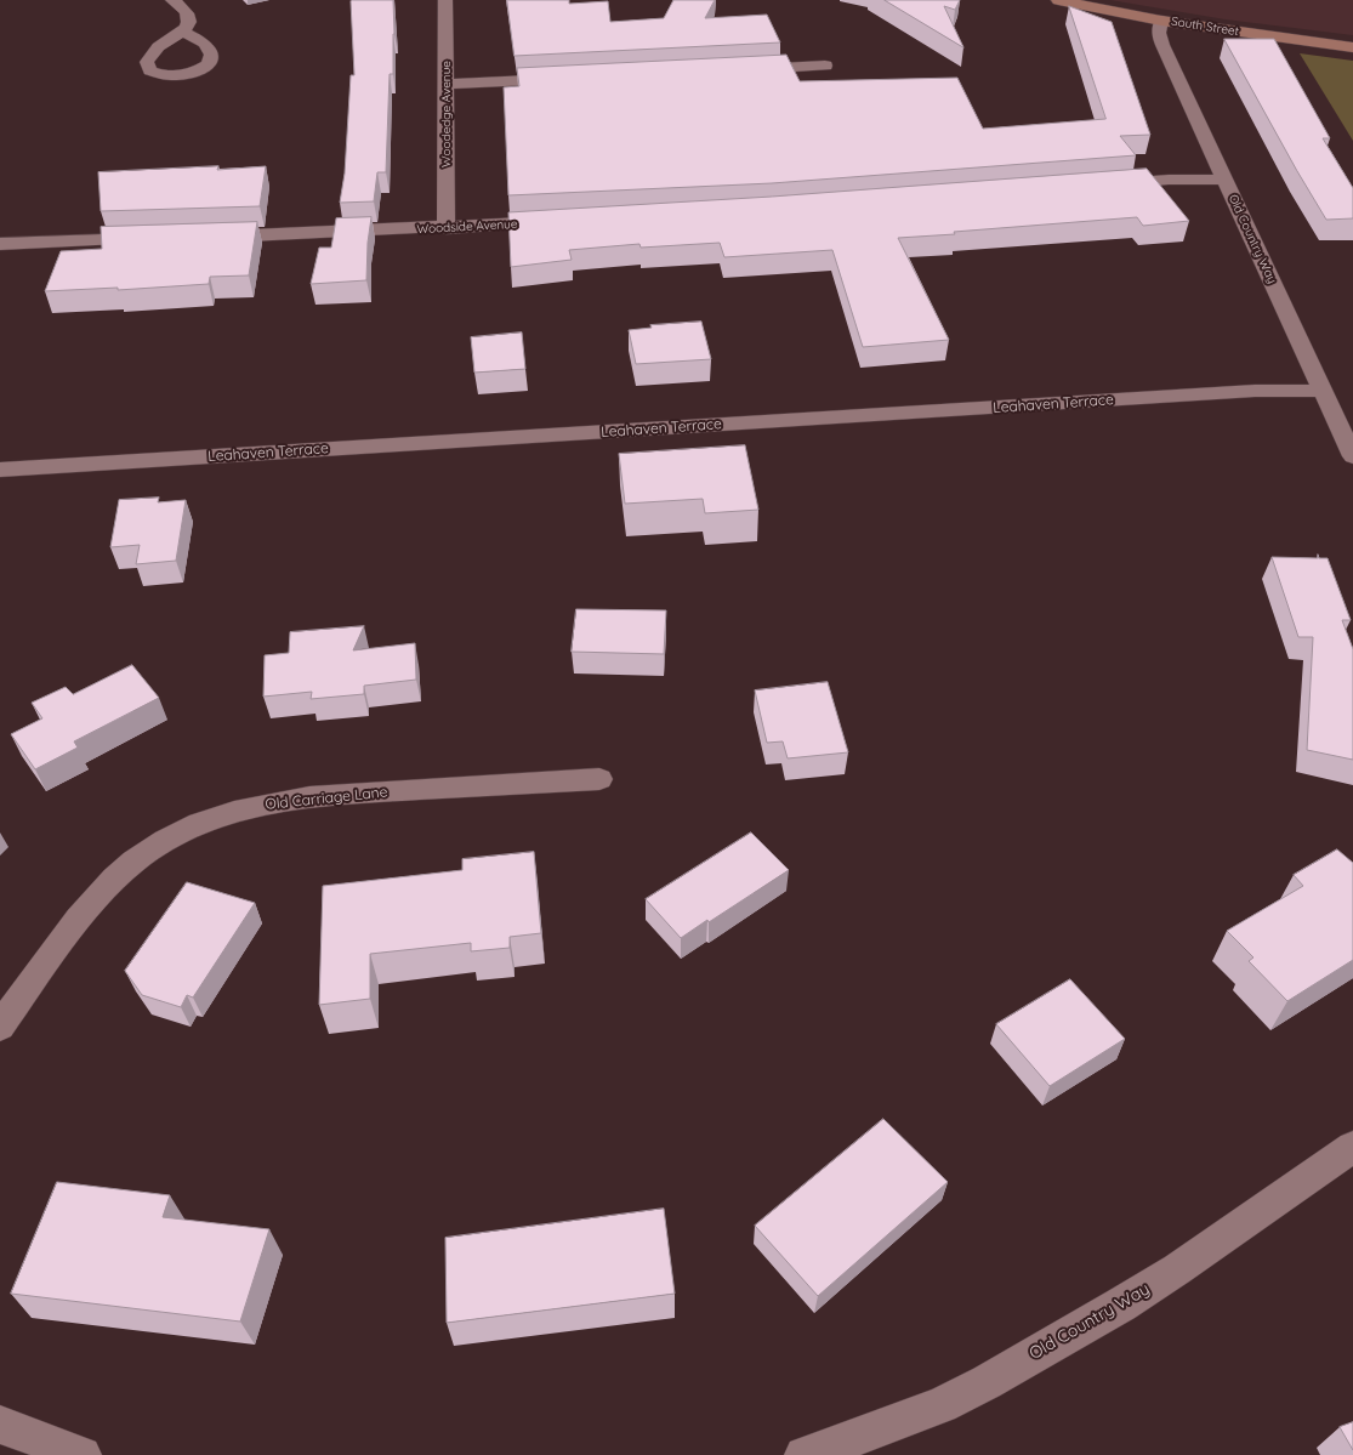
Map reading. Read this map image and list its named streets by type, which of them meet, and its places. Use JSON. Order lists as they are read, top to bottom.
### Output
{
  "streets": {
    "main road": ["South Street"],
    "street": [
      "Woodedge Avenue",
      "Woodside Avenue",
      "Old Country Way",
      "Leahaven Terrace",
      "Old Carriage Lane"
    ]
  },
  "crossings": [
    ["South Street", "Old Country Way"],
    ["Woodedge Avenue", "Woodside Avenue"],
    ["Old Country Way", "Leahaven Terrace"]
  ]
}
